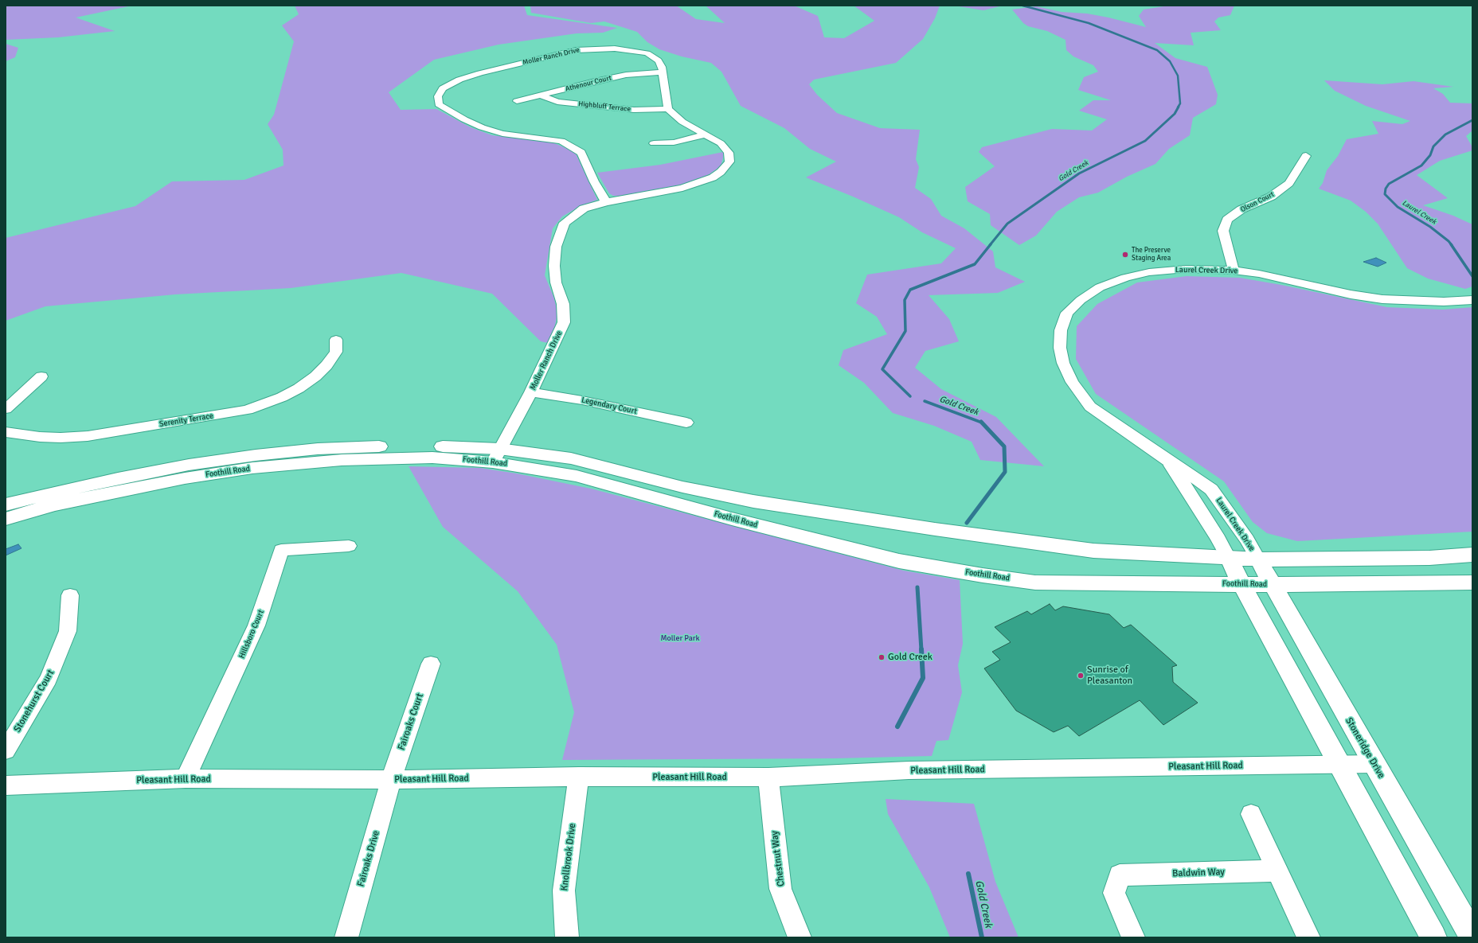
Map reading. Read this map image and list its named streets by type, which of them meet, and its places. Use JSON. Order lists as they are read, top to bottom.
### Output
{
  "streets": {
    "main road": ["Foothill Road", "Stoneridge Drive"],
    "street": [
      "Moller Ranch Drive",
      "Athenour Court",
      "Highbluff Terrace",
      "Olson Court",
      "Laurel Creek Drive",
      "Legendary Court",
      "Serenity Terrace",
      "Hillsboro Court",
      "Stonehurst Court",
      "Fairoaks Court",
      "Pleasant Hill Road",
      "Knollbrook Drive",
      "Fairoaks Drive",
      "Chestnut Way",
      "Baldwin Way"
    ]
  },
  "crossings": [
    ["Moller Ranch Drive", "Athenour Court"],
    ["Moller Ranch Drive", "Highbluff Terrace"],
    ["Moller Ranch Drive", "Legendary Court"],
    ["Moller Ranch Drive", "Foothill Road"],
    ["Athenour Court", "Highbluff Terrace"],
    ["Olson Court", "Laurel Creek Drive"],
    ["Laurel Creek Drive", "Foothill Road"],
    ["Laurel Creek Drive", "Stoneridge Drive"],
    ["Foothill Road", "Stoneridge Drive"],
    ["Hillsboro Court", "Pleasant Hill Road"],
    ["Fairoaks Court", "Pleasant Hill Road"],
    ["Fairoaks Court", "Fairoaks Drive"],
    ["Stoneridge Drive", "Pleasant Hill Road"],
    ["Pleasant Hill Road", "Knollbrook Drive"],
    ["Pleasant Hill Road", "Fairoaks Drive"],
    ["Pleasant Hill Road", "Chestnut Way"]
  ],
  "water": ["Gold Creek", "Laurel Creek"],
  "parks": ["Moller Park"],
  "places": ["The Preserve Staging Area", "Gold Creek", "Sunrise of Pleasanton"]
}
